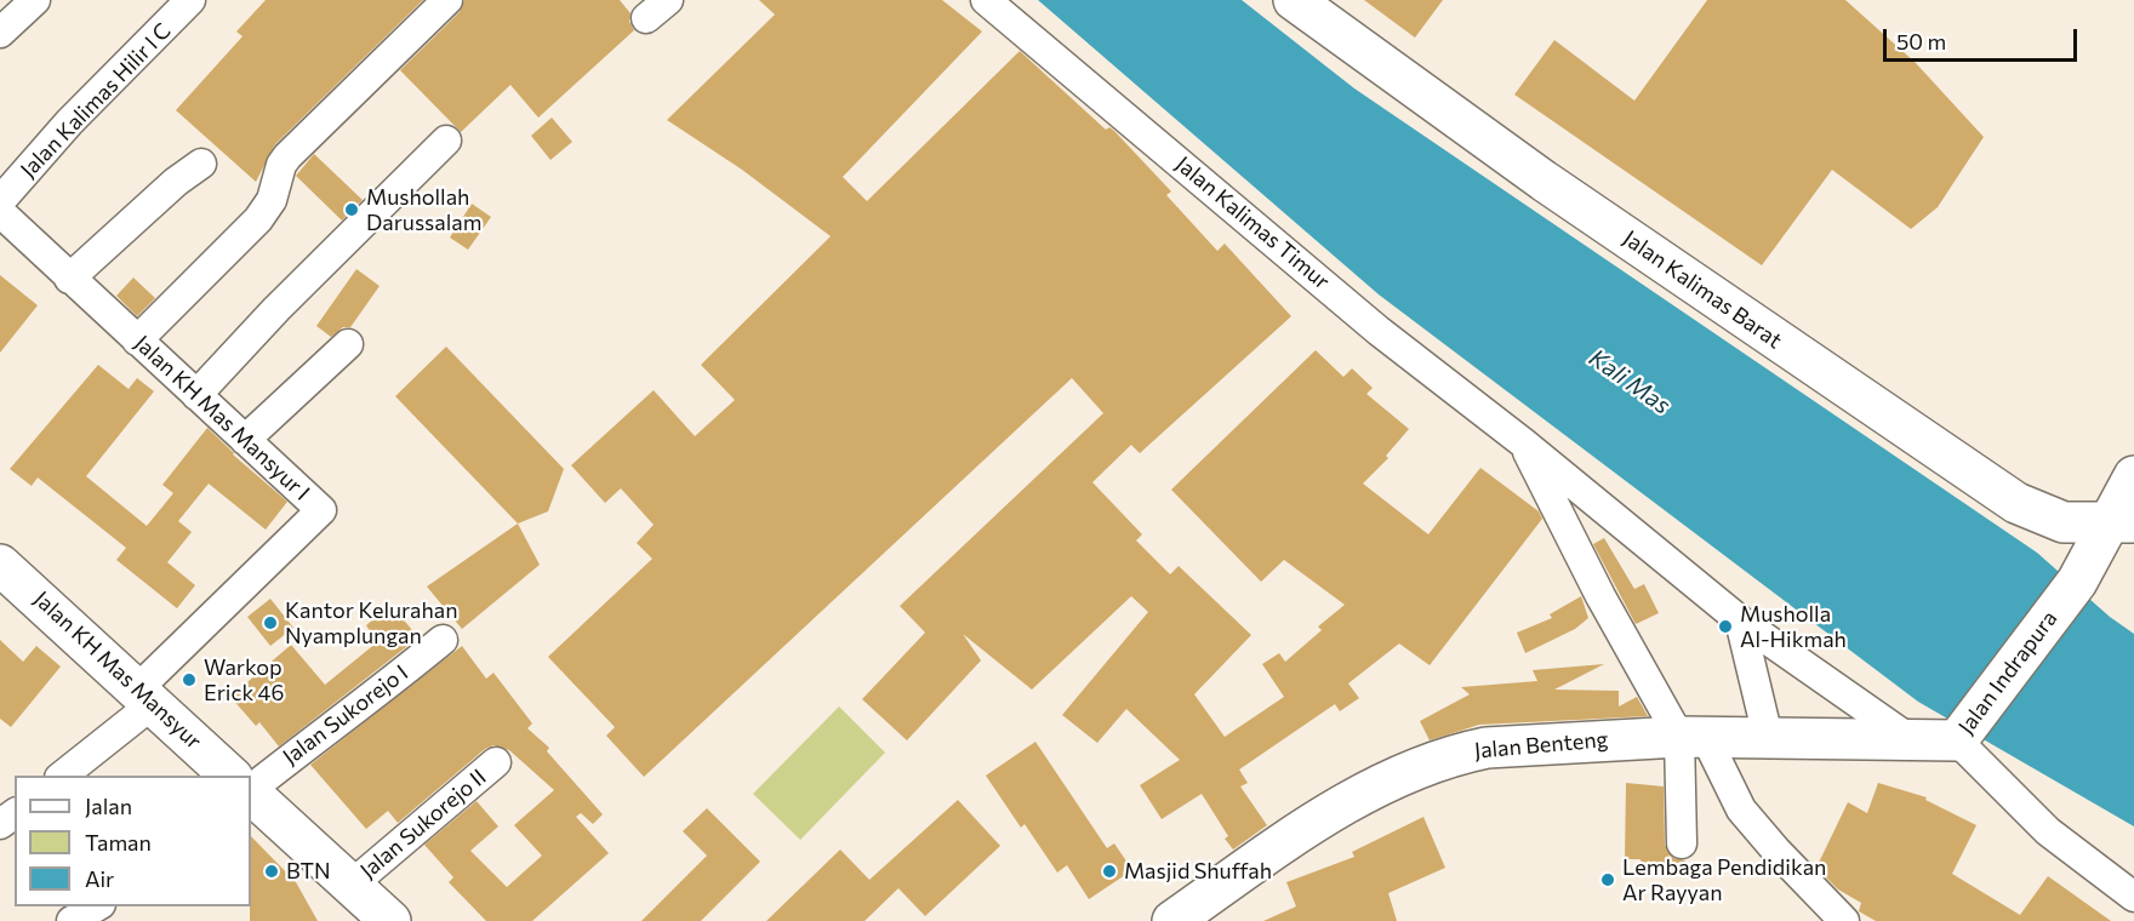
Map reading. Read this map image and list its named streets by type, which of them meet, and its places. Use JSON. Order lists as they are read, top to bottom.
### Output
{
  "streets": {
    "street": [
      "Jalan Kalimas Hilir I C",
      "Jalan Kalimas Timur",
      "Jalan Kalimas Barat",
      "Jalan KH Mas Mansyur I",
      "Jalan KH Mas Mansyur",
      "Jalan Indrapura",
      "Jalan Sukorejo I",
      "Jalan Benteng",
      "Jalan Sukorejo II"
    ]
  },
  "crossings": [
    ["Jalan Kalimas Timur", "Jalan Benteng"],
    ["Jalan Kalimas Barat", "Jalan Indrapura"],
    ["Jalan KH Mas Mansyur I", "Jalan KH Mas Mansyur"],
    ["Jalan Indrapura", "Jalan Benteng"]
  ],
  "water": ["Kali Mas"],
  "places": [
    "Mushollah Darussalam",
    "Kantor Kelurahan Nyamplungan",
    "Musholla Al-Hikmah",
    "Warkop Erick 46",
    "BTN",
    "Masjid Shuffah",
    "Lembaga Pendidikan Ar Rayyan"
  ],
  "legend": ["Jalan", "Taman", "Air"],
  "scale_bar": "50 m"
}
